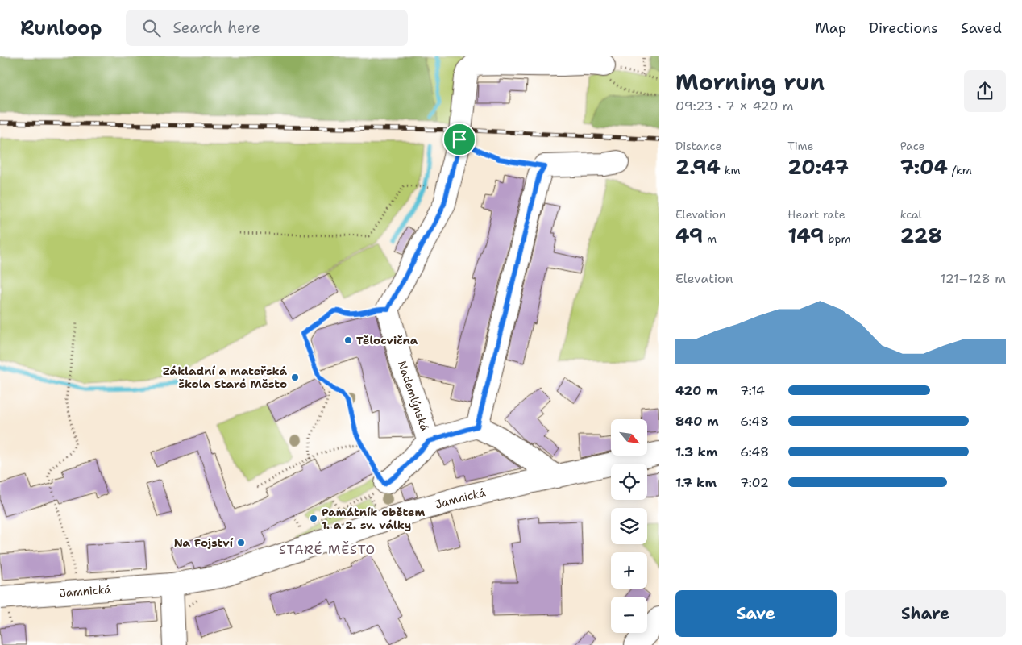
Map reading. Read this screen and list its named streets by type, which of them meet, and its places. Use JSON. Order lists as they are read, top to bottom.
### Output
{
  "streets": {
    "street": ["Nademlýnská", "Jamnická"]
  },
  "districts": ["STARÉ MĚSTO"],
  "places": [
    "Tělocvična",
    "Základní a mateřská škola Staré Město",
    "Památník obětem 1. a 2. sv. války",
    "Na Fojství"
  ],
  "north": "bottom right",
  "page": {
    "header": "Runloop",
    "search": "Search here",
    "nav": ["Map", "Directions", "Saved"],
    "heading": ["Morning run", "09:23 · 7 × 420 m"],
    "stats": [
      ["Distance", "2.94 km"],
      ["Time", "20:47"],
      ["Pace", "7:04 /km"],
      ["Elevation", "49 m"],
      ["Heart rate", "149 bpm"],
      ["kcal", "228"]
    ],
    "chart": ["Elevation", "121–128 m"],
    "list": [
      {
        "name": "420 m",
        "note": "7:14"
      },
      {
        "name": "840 m",
        "note": "6:48"
      },
      {
        "name": "1.3 km",
        "note": "6:48"
      },
      {
        "name": "1.7 km",
        "note": "7:02"
      }
    ],
    "map_buttons": ["+", "−"],
    "buttons": ["Save", "Share"]
  }
}
